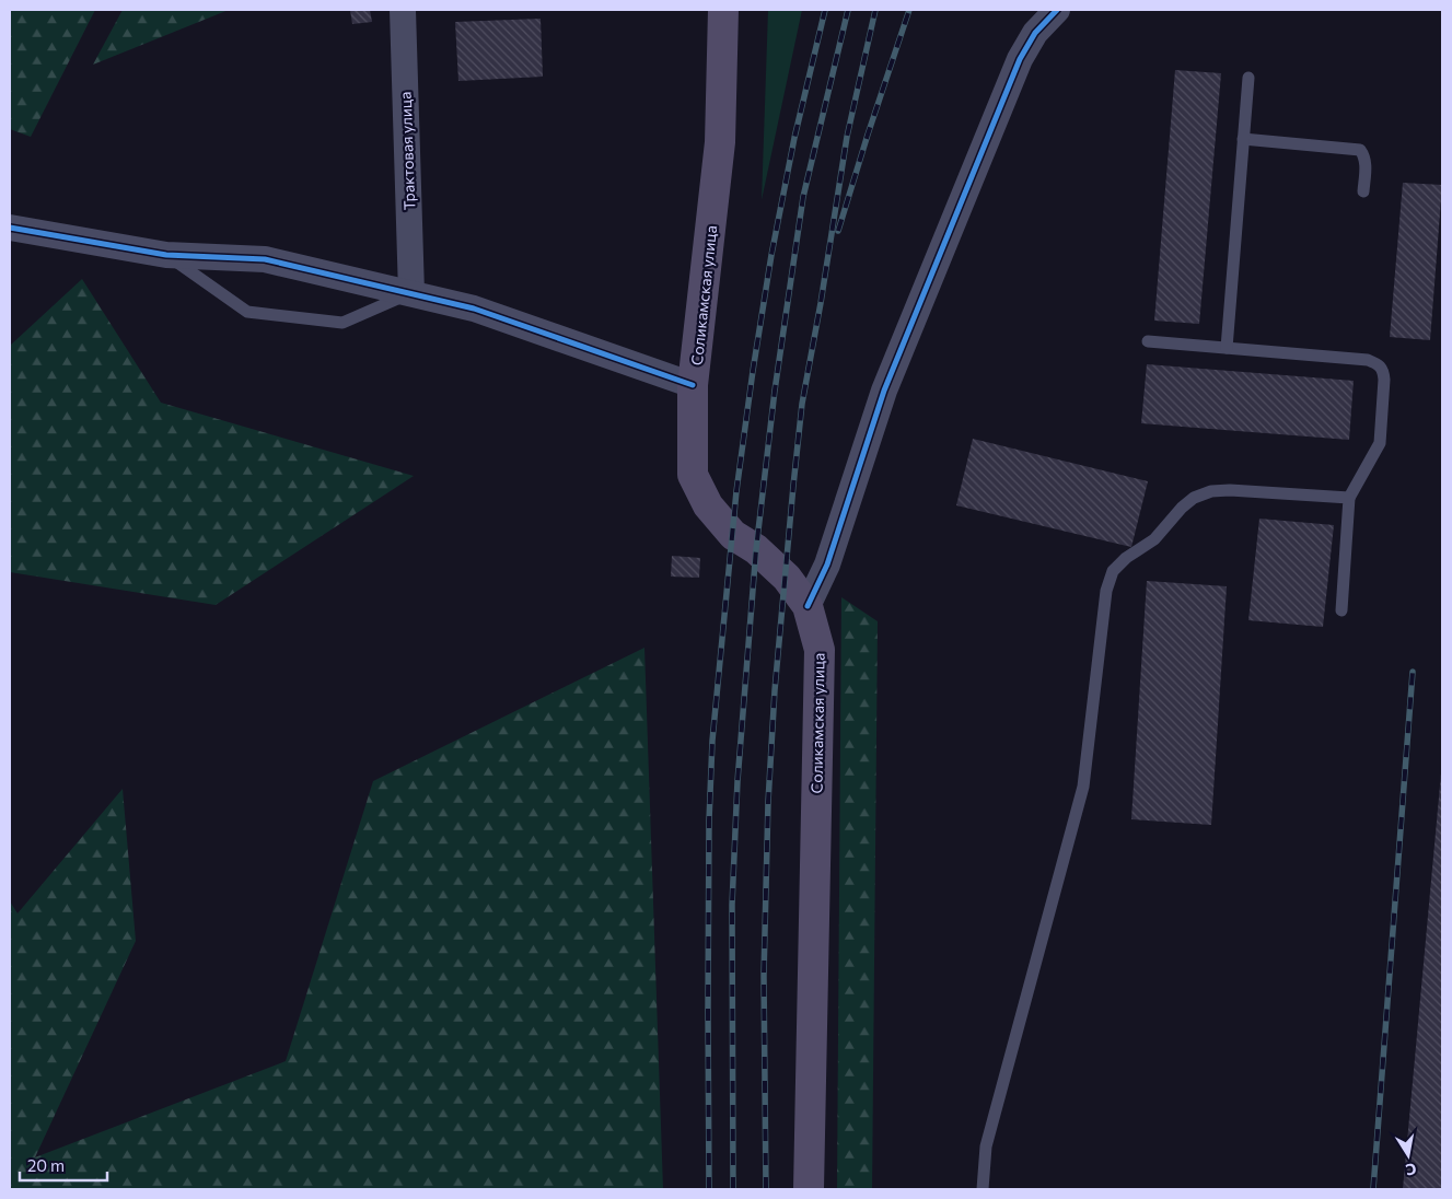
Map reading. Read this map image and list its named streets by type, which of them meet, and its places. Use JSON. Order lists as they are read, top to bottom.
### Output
{
  "streets": {
    "main road": ["Соликамская улица"],
    "street": ["Трактовая улица"]
  },
  "scale_bar": "20 m",
  "north": "bottom"
}
